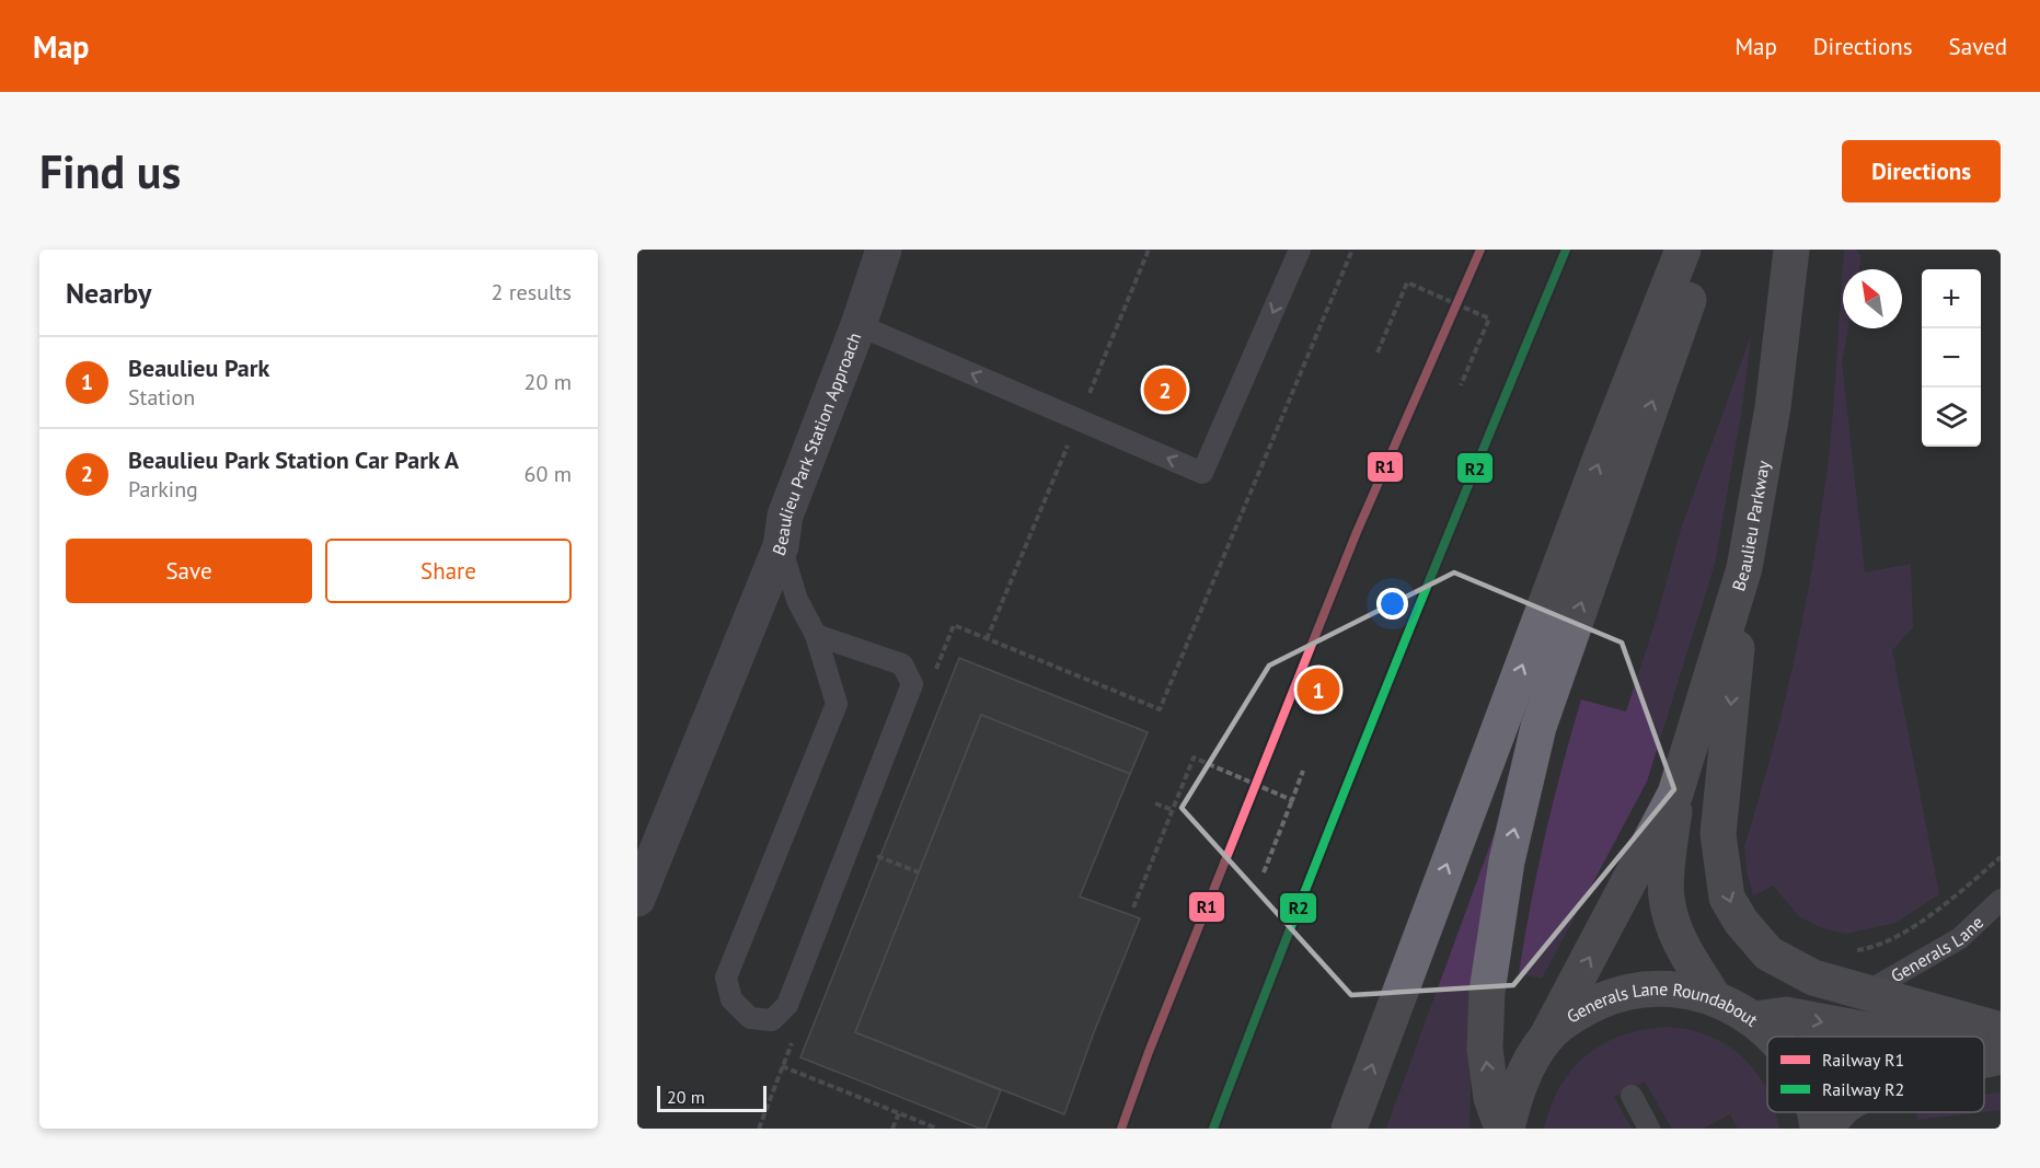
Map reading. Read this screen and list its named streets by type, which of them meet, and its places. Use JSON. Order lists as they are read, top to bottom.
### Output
{
  "streets": {
    "highway": ["Beaulieu Parkway", "Generals Lane Roundabout"],
    "street": ["Beaulieu Park Station Approach"],
    "lane": ["Generals Lane"]
  },
  "crossings": [
    ["Beaulieu Parkway", "Generals Lane Roundabout"]
  ],
  "lines": ["rail line R1", "rail line R2"],
  "legend": ["Railway R1", "Railway R2"],
  "scale_bar": "20 m",
  "north": "top left",
  "page": {
    "header": "Map",
    "nav": ["Map", "Directions", "Saved"],
    "buttons": [
      "Directions",
      ["Save", "Share"]
    ],
    "title": "Find us",
    "heading": ["Nearby", "2 results"],
    "map_buttons": ["+", "−"],
    "list": [
      {
        "mark": "1",
        "name": "Beaulieu Park",
        "note": "Station",
        "value": "20 m"
      },
      {
        "mark": "2",
        "name": "Beaulieu Park Station Car Park A",
        "note": "Parking",
        "value": "60 m"
      }
    ],
    "pins": ["2", "1"],
    "scale": "20 m"
  }
}
